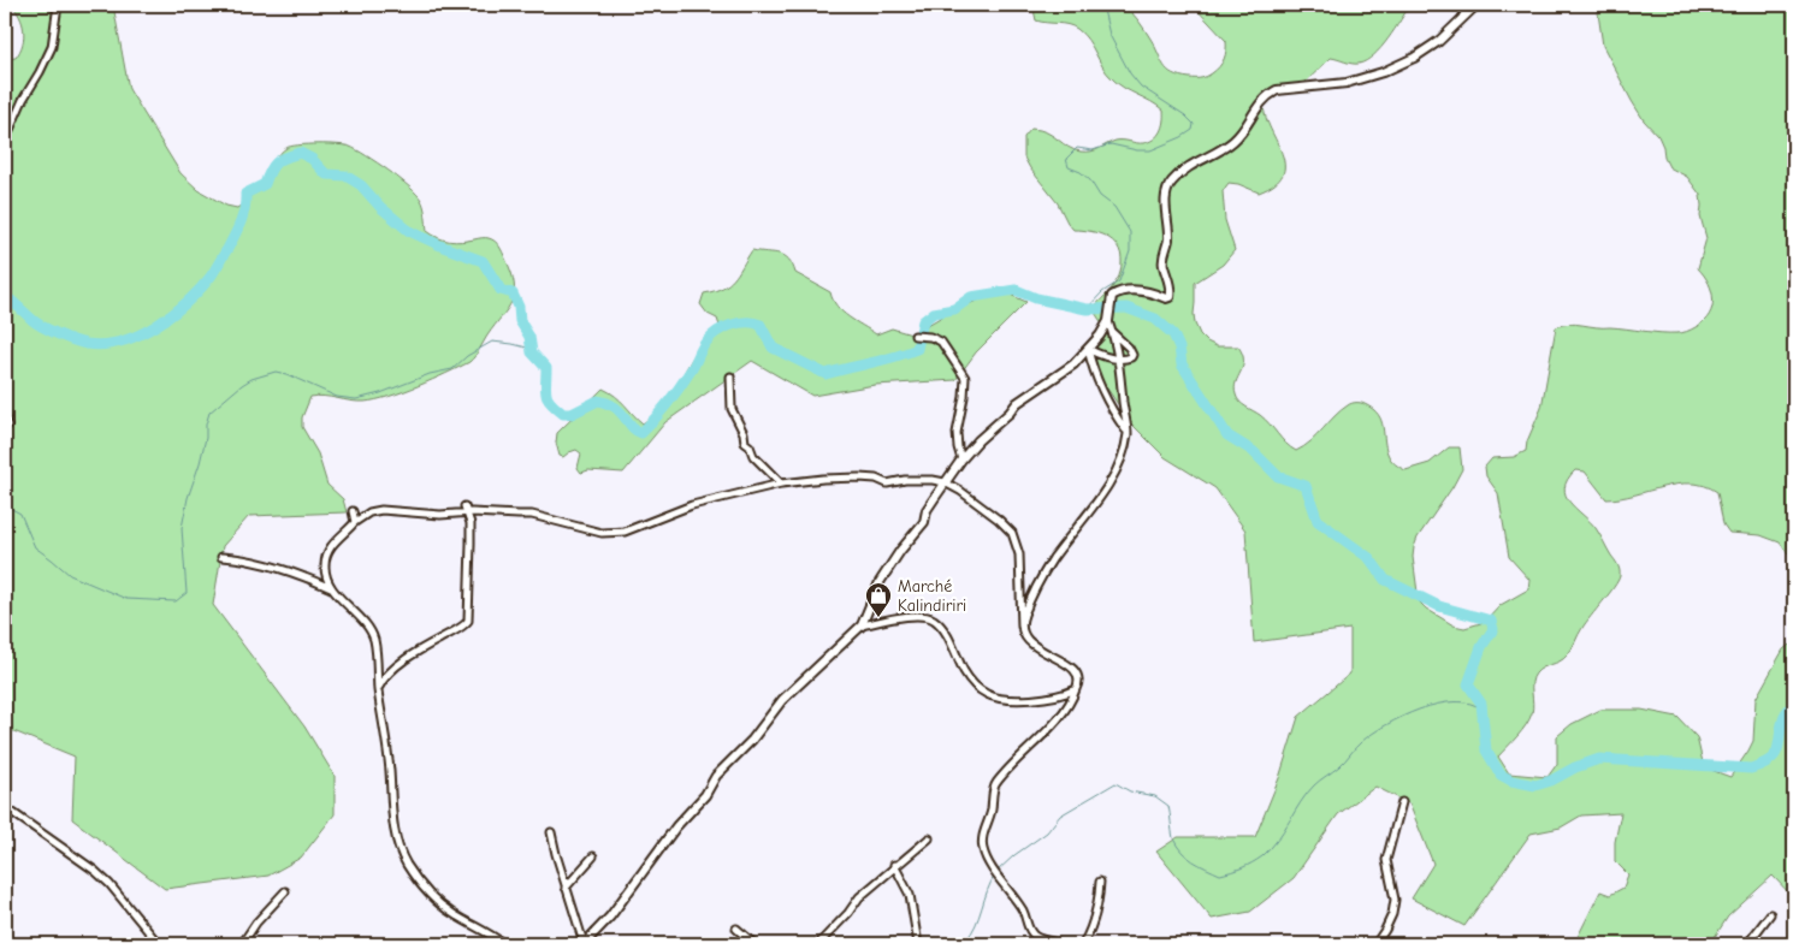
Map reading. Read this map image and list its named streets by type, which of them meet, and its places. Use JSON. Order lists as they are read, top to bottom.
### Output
{
  "places": {
    "shop": ["Marché Kalindiriri"]
  }
}
